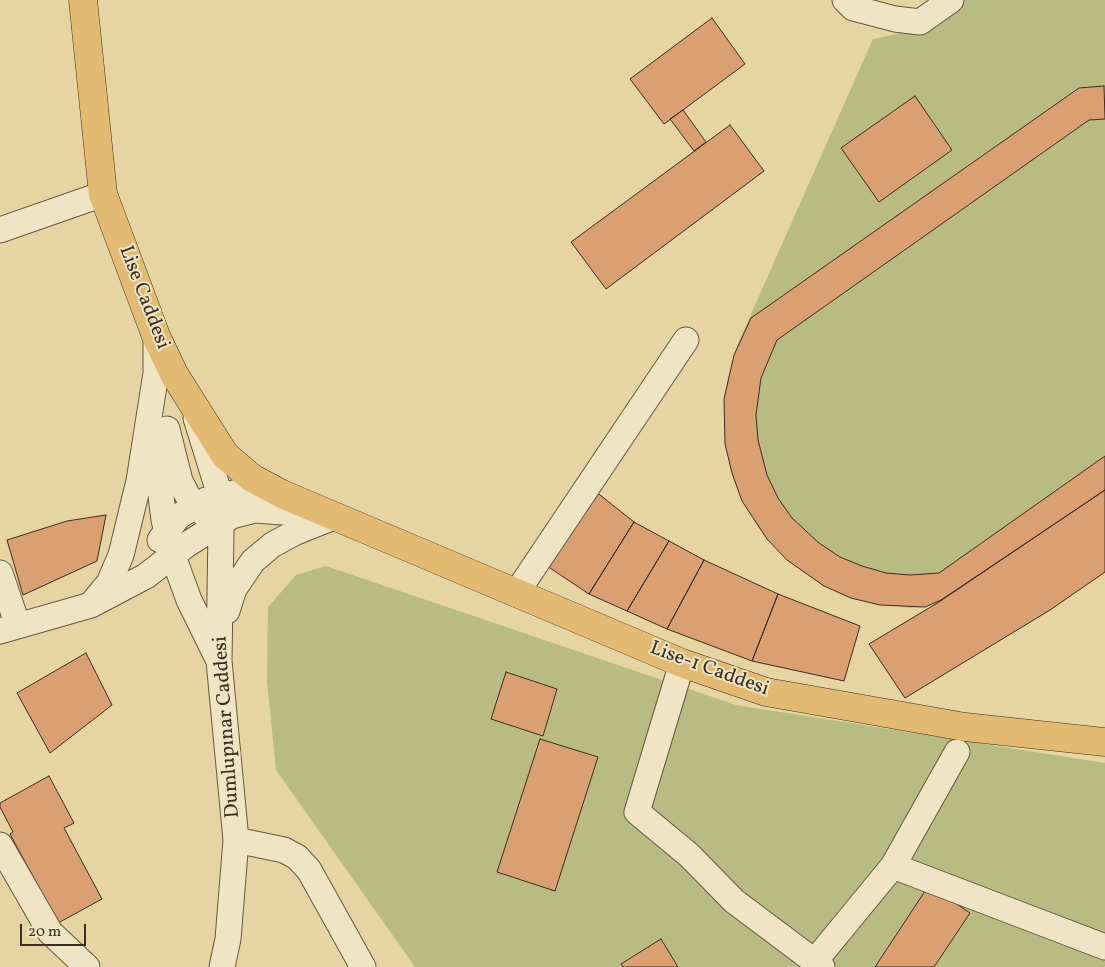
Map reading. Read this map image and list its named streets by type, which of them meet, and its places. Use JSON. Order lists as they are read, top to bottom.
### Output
{
  "streets": {
    "main road": ["Lise Caddesi", "Lise-1 Caddesi"],
    "street": ["Dumlupınar Caddesi"]
  },
  "crossings": [
    ["Lise Caddesi", "Lise-1 Caddesi"],
    ["Lise Caddesi", "Dumlupınar Caddesi"]
  ],
  "scale_bar": "20 m"
}
